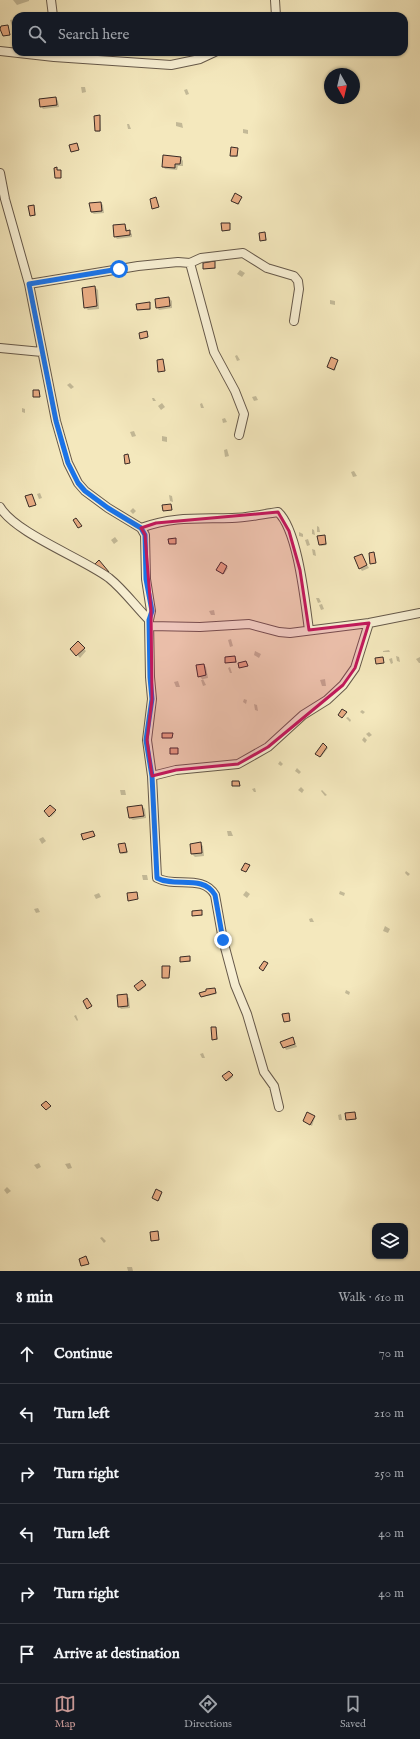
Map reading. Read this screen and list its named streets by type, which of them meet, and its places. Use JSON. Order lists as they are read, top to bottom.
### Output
{
  "north": "bottom",
  "page": {
    "search": "Search here",
    "heading": ["8 min", "Walk · 610 m"],
    "list": [
      ["Continue", "70 m"],
      ["Turn left", "210 m"],
      ["Turn right", "250 m"],
      ["Turn left", "40 m"],
      ["Turn right", "40 m"],
      "Arrive at destination"
    ],
    "nav": ["Map", "Directions", "Saved"]
  }
}
